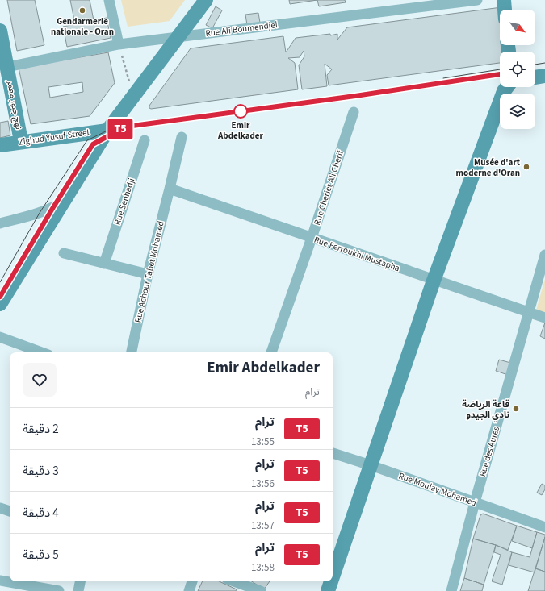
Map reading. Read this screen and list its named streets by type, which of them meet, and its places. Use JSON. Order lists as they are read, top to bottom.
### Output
{
  "streets": {
    "main road": ["نهج جبور معمر", "Zighud Yusuf Street"],
    "street": [
      "Rue Ali Boumendjel",
      "Rue Cheriet Ali Cherif",
      "Rue Senhadji",
      "Rue Ferroukhi Mustapha",
      "Rue Achour Tabet Mohamed",
      "Rue des Aures",
      "Rue Moulay Mohamed"
    ]
  },
  "crossings": [
    ["Rue Ali Boumendjel", "نهج جبور معمر"],
    ["نهج جبور معمر", "Zighud Yusuf Street"],
    ["Rue Cheriet Ali Cherif", "Rue Ferroukhi Mustapha"],
    ["Rue Ferroukhi Mustapha", "Rue Achour Tabet Mohamed"],
    ["Rue Ferroukhi Mustapha", "Rue des Aures"],
    ["Rue des Aures", "Rue Moulay Mohamed"]
  ],
  "places": [
    "Gendarmerie nationale - Oran",
    "Emir Abdelkader",
    "Musée d'art moderne d'Oran",
    "قاعة الرياضة نادي الجيدو"
  ],
  "lines": ["tram line T5"],
  "north": "bottom right",
  "page": {
    "on_map": "T5",
    "heading": ["Emir Abdelkader", "ترام"],
    "list": [
      {
        "mark": "T5",
        "name": "ترام",
        "note": "13:55",
        "value": "2 دقيقة"
      },
      {
        "mark": "T5",
        "name": "ترام",
        "note": "13:56",
        "value": "3 دقيقة"
      },
      {
        "mark": "T5",
        "name": "ترام",
        "note": "13:57",
        "value": "4 دقيقة"
      },
      {
        "mark": "T5",
        "name": "ترام",
        "note": "13:58",
        "value": "5 دقيقة"
      }
    ]
  }
}
